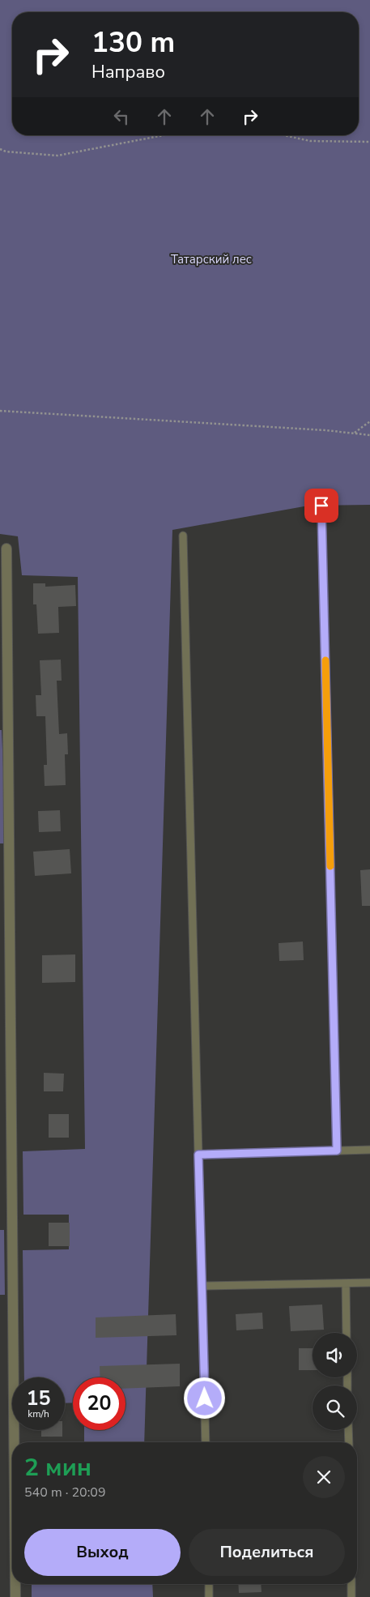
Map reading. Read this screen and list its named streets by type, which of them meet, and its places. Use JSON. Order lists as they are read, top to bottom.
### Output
{
  "parks": ["Татарский лес"],
  "page": {
    "turn": ["130 m", "Направо"],
    "speed": "15 km/h",
    "limit": "20",
    "heading": ["2 мин", "540 m · 20:09"],
    "buttons": ["Выход", "Поделиться"]
  }
}
